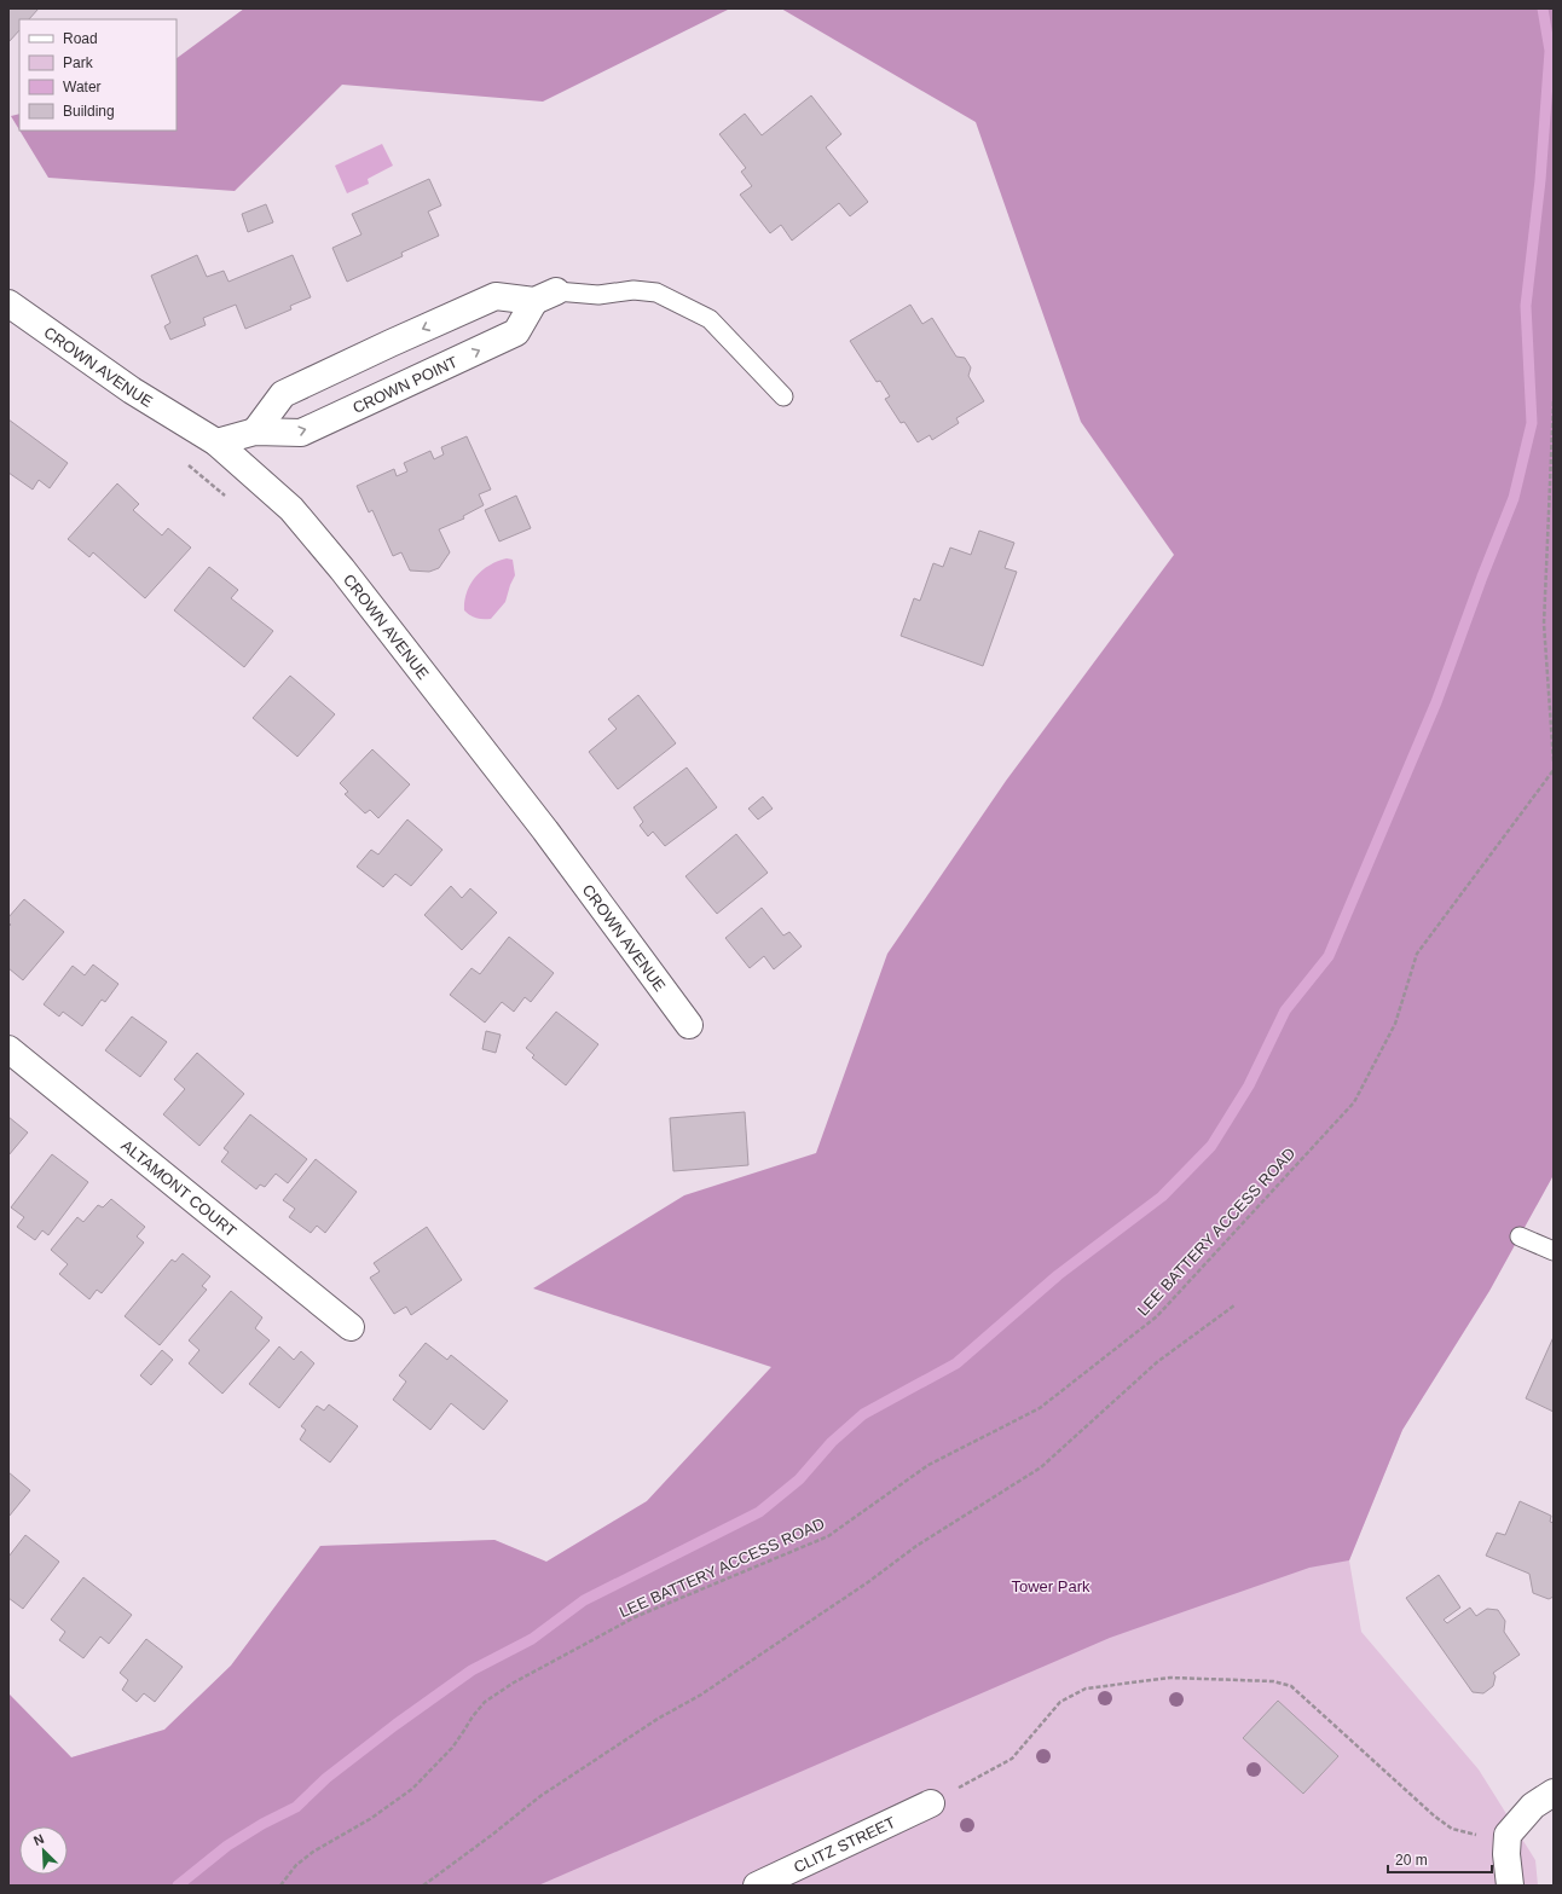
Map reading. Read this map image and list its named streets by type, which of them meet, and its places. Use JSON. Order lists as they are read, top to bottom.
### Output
{
  "streets": {
    "street": [
      "CROWN AVENUE",
      "CROWN POINT",
      "ALTAMONT COURT",
      "CLITZ STREET"
    ],
    "path": ["LEE BATTERY ACCESS ROAD"]
  },
  "crossings": [
    ["CROWN AVENUE", "CROWN POINT"]
  ],
  "parks": ["Tower Park"],
  "legend": [
    "Road",
    "Park",
    "Water",
    "Building"
  ],
  "scale_bar": "20 m",
  "north": "top left"
}
